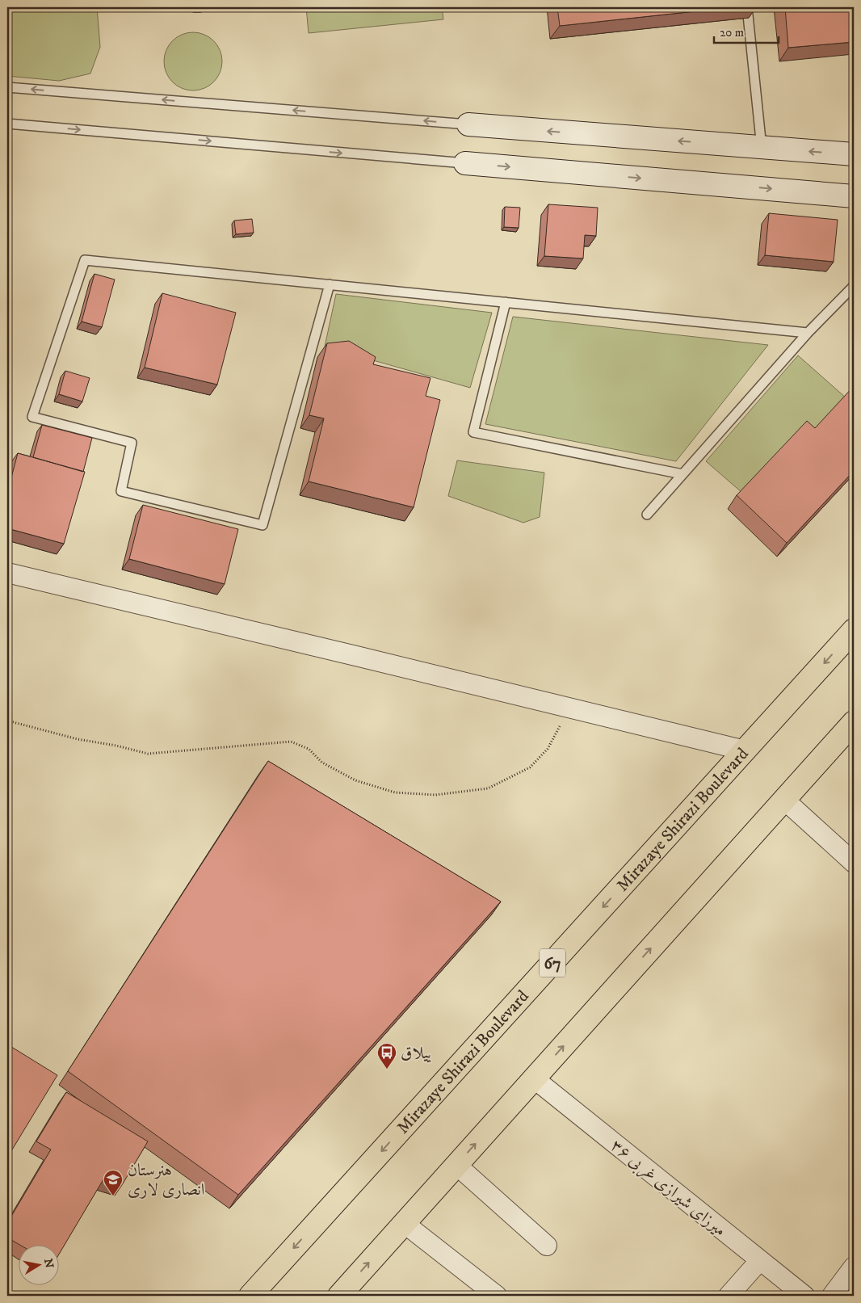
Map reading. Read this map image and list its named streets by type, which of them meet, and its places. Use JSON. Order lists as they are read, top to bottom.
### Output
{
  "streets": {
    "main road": ["Mirazaye Shirazi Boulevard", "67"],
    "street": ["میرزای شیرازی غربی ۳۶"]
  },
  "places": {
    "bus stop": ["ییلاق"],
    "school or university": ["هنرستان انصاری لاری"]
  },
  "scale_bar": "20 m",
  "north": "right"
}
